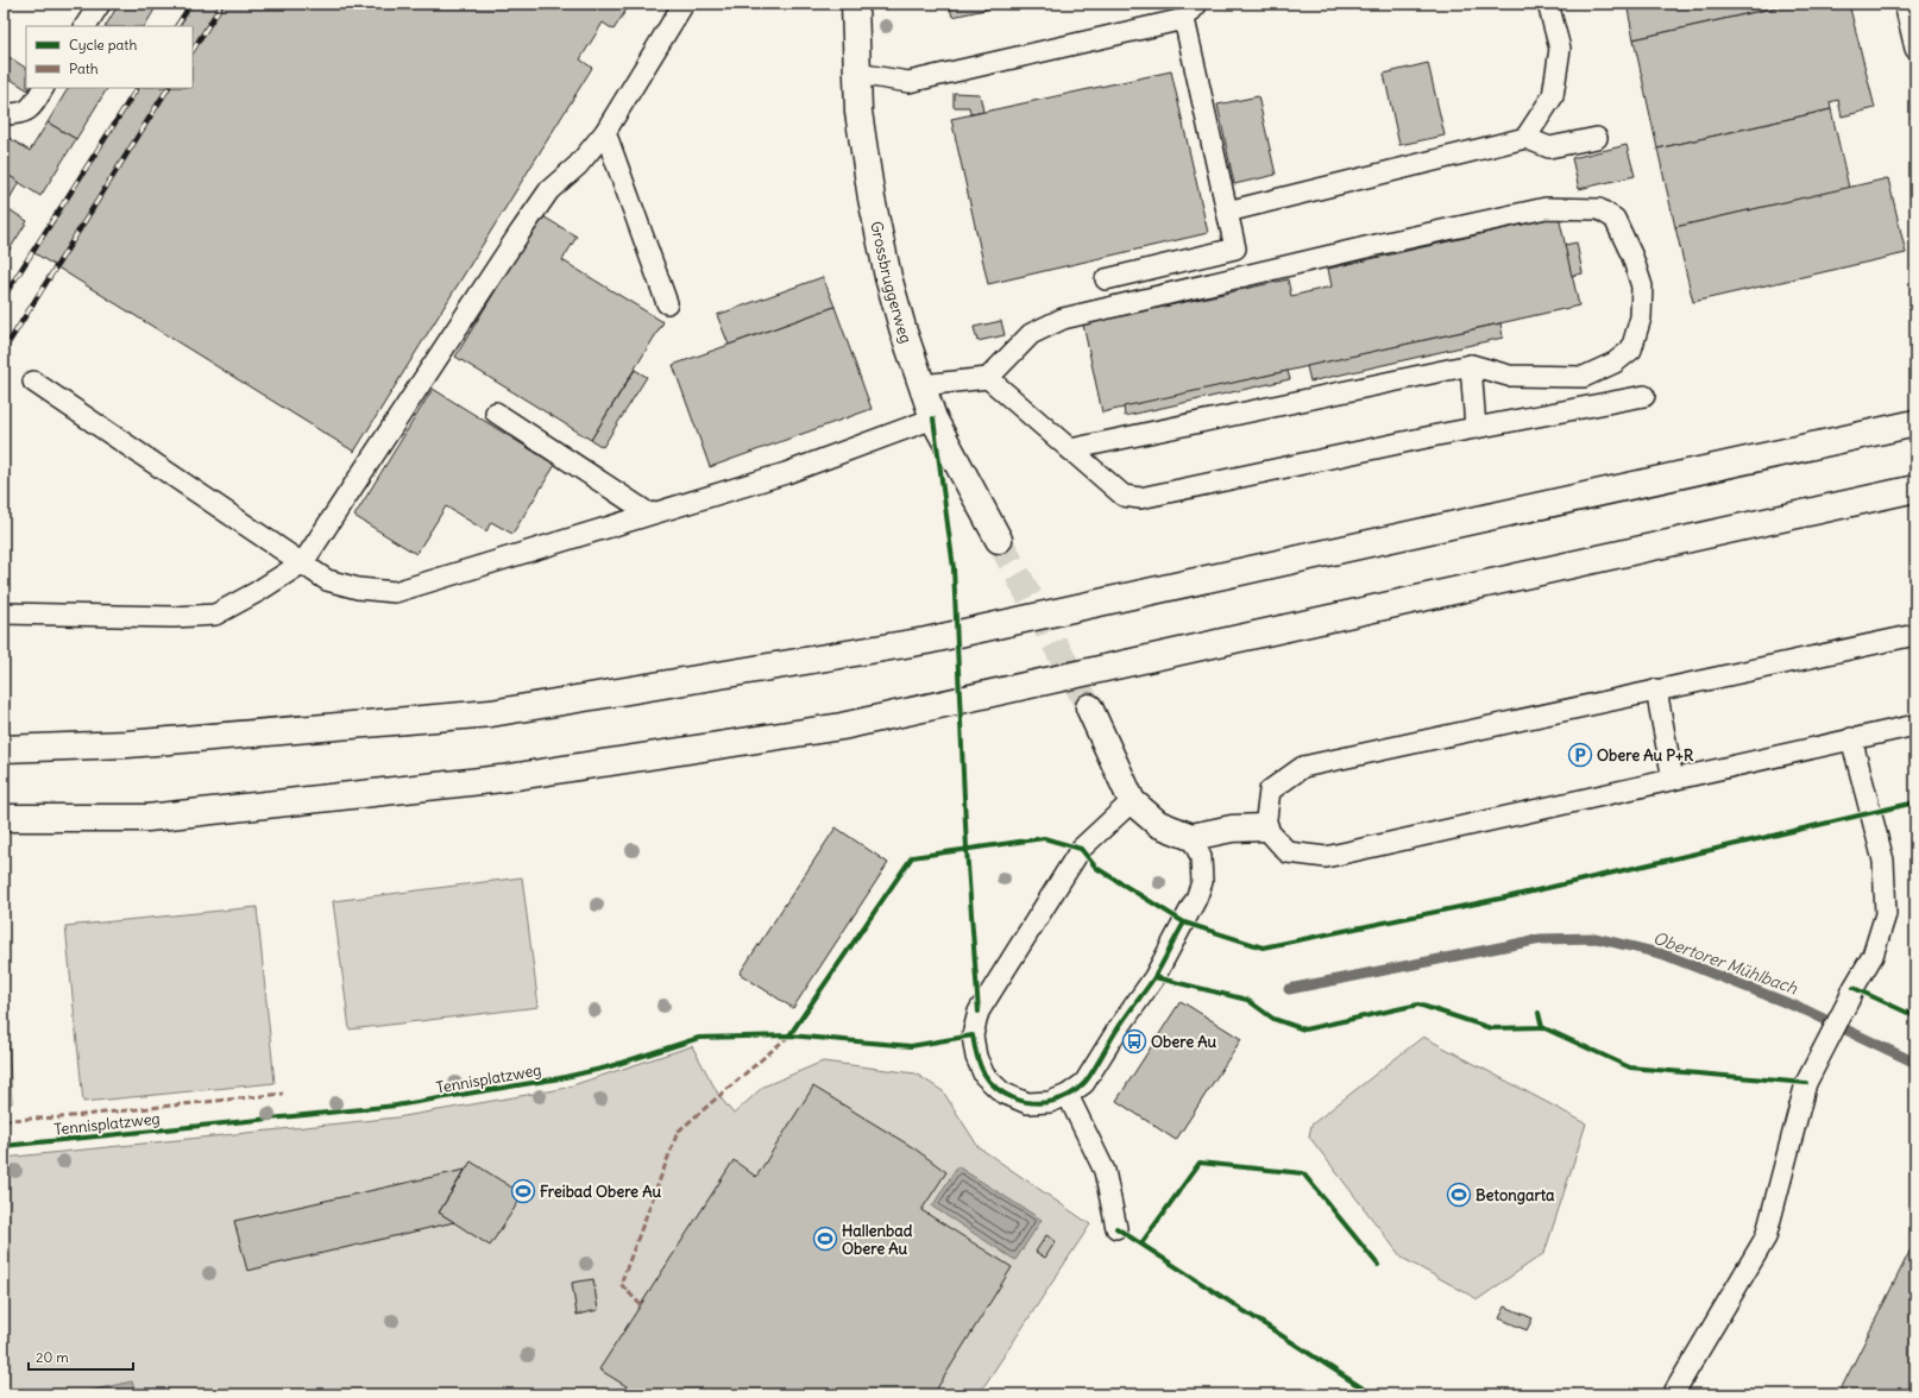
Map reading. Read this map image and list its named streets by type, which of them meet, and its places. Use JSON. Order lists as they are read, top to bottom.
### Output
{
  "streets": {
    "main road": ["Grossbruggerweg"],
    "cycle path": ["Tennisplatzweg"]
  },
  "water": ["Obertorer Mühlbach"],
  "places": {
    "parking": ["Obere Au P+R"],
    "bus stop": ["Obere Au"],
    "sports": ["Freibad Obere Au", "Betongarta", "Hallenbad Obere Au"]
  },
  "legend": ["Cycle path", "Path"],
  "scale_bar": "20 m"
}
